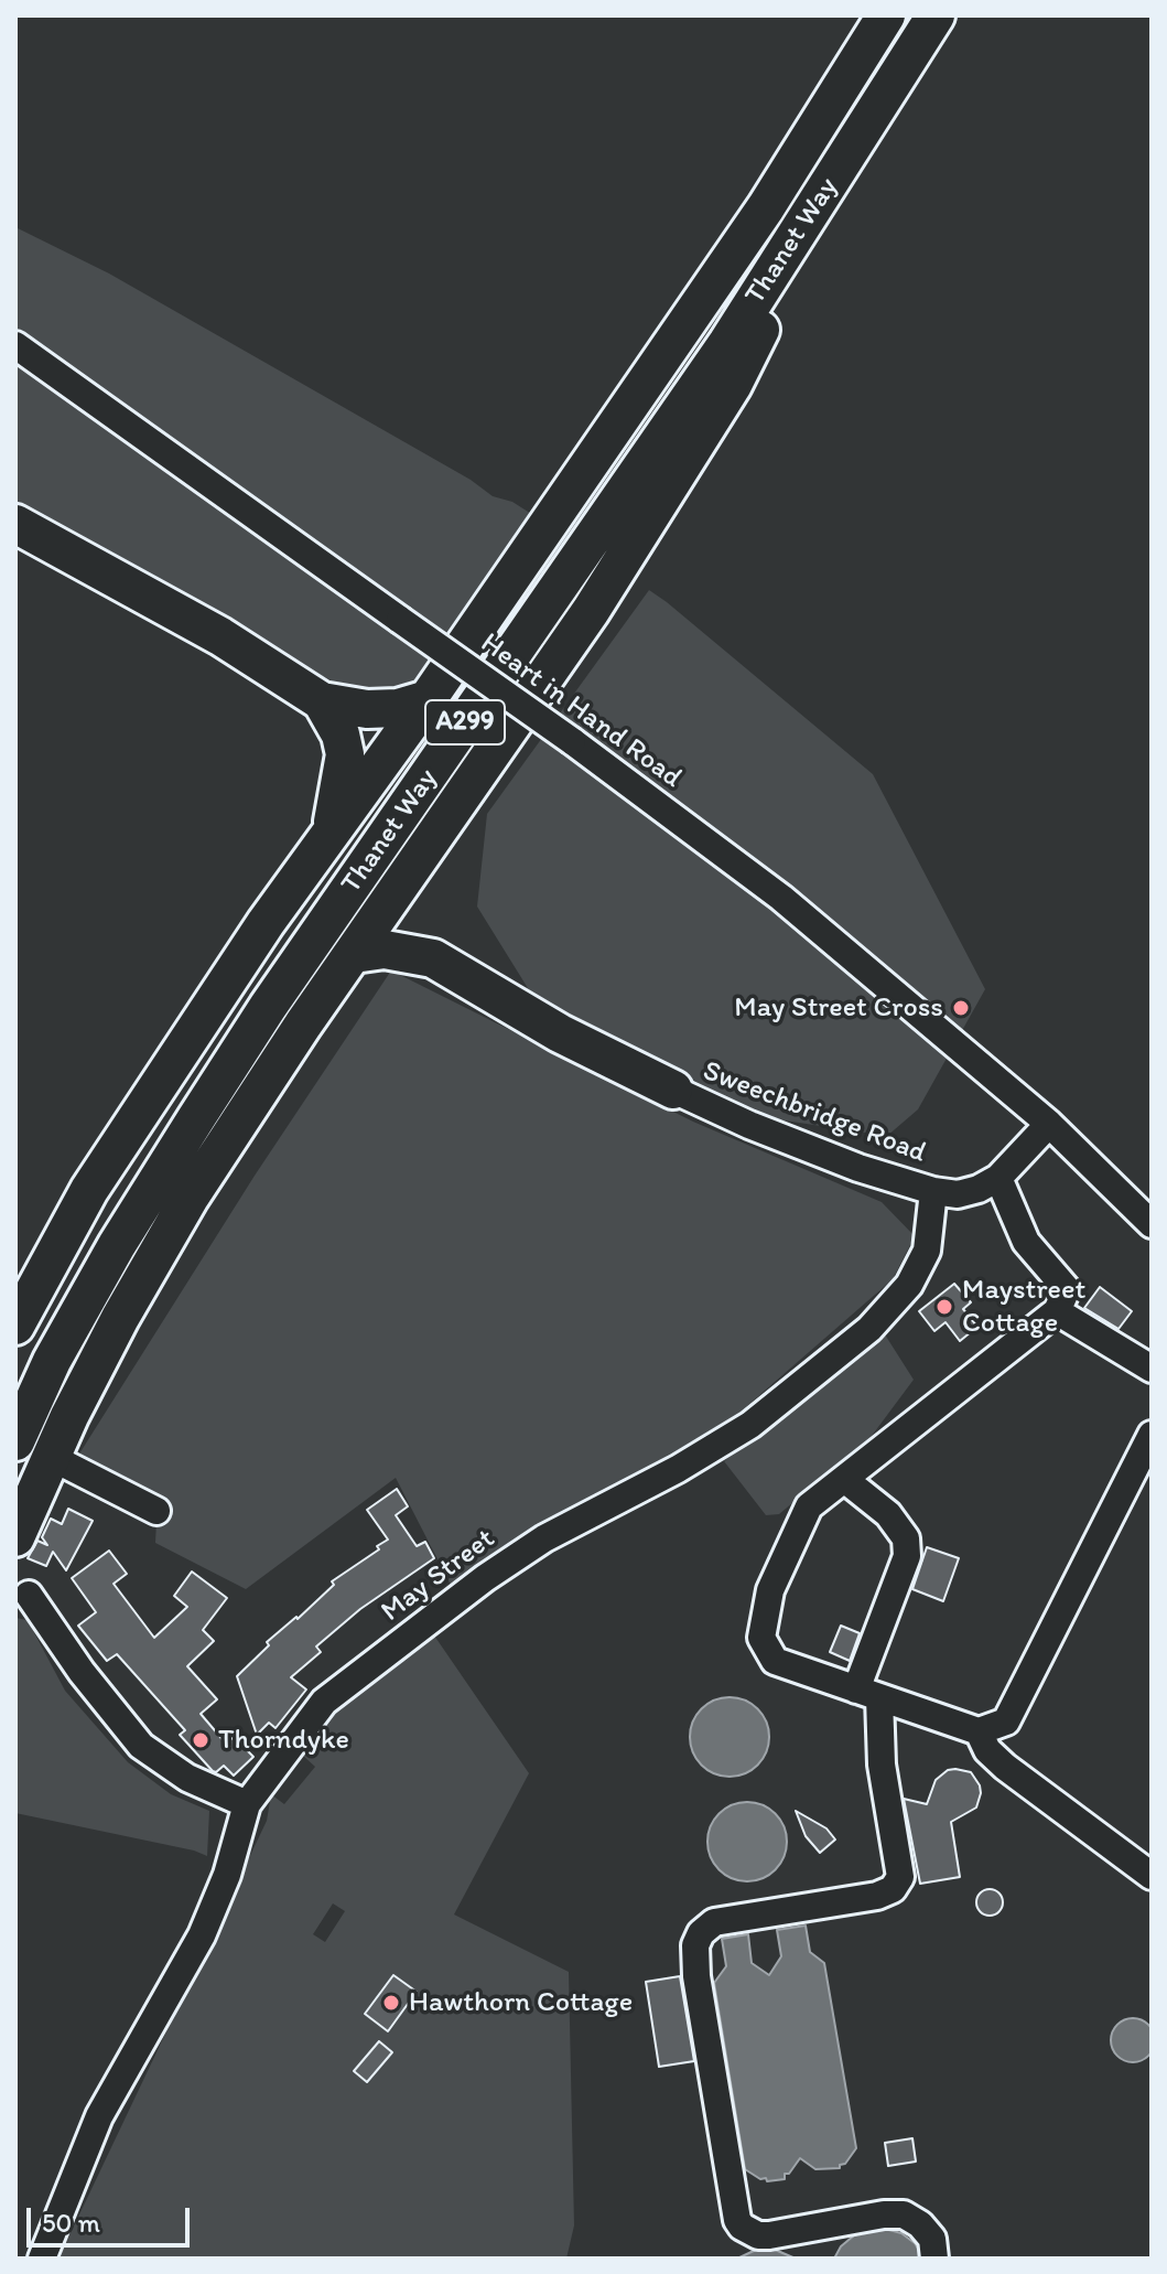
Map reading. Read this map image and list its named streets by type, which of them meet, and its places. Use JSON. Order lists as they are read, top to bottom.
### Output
{
  "streets": {
    "highway": ["Thanet Way", "A299"],
    "street": ["Heart in Hand Road", "Sweechbridge Road", "May Street"]
  },
  "crossings": [
    ["Sweechbridge Road", "May Street"]
  ],
  "places": [
    "May Street Cross",
    "Maystreet Cottage",
    "Thorndyke",
    "Hawthorn Cottage"
  ],
  "scale_bar": "50 m"
}
